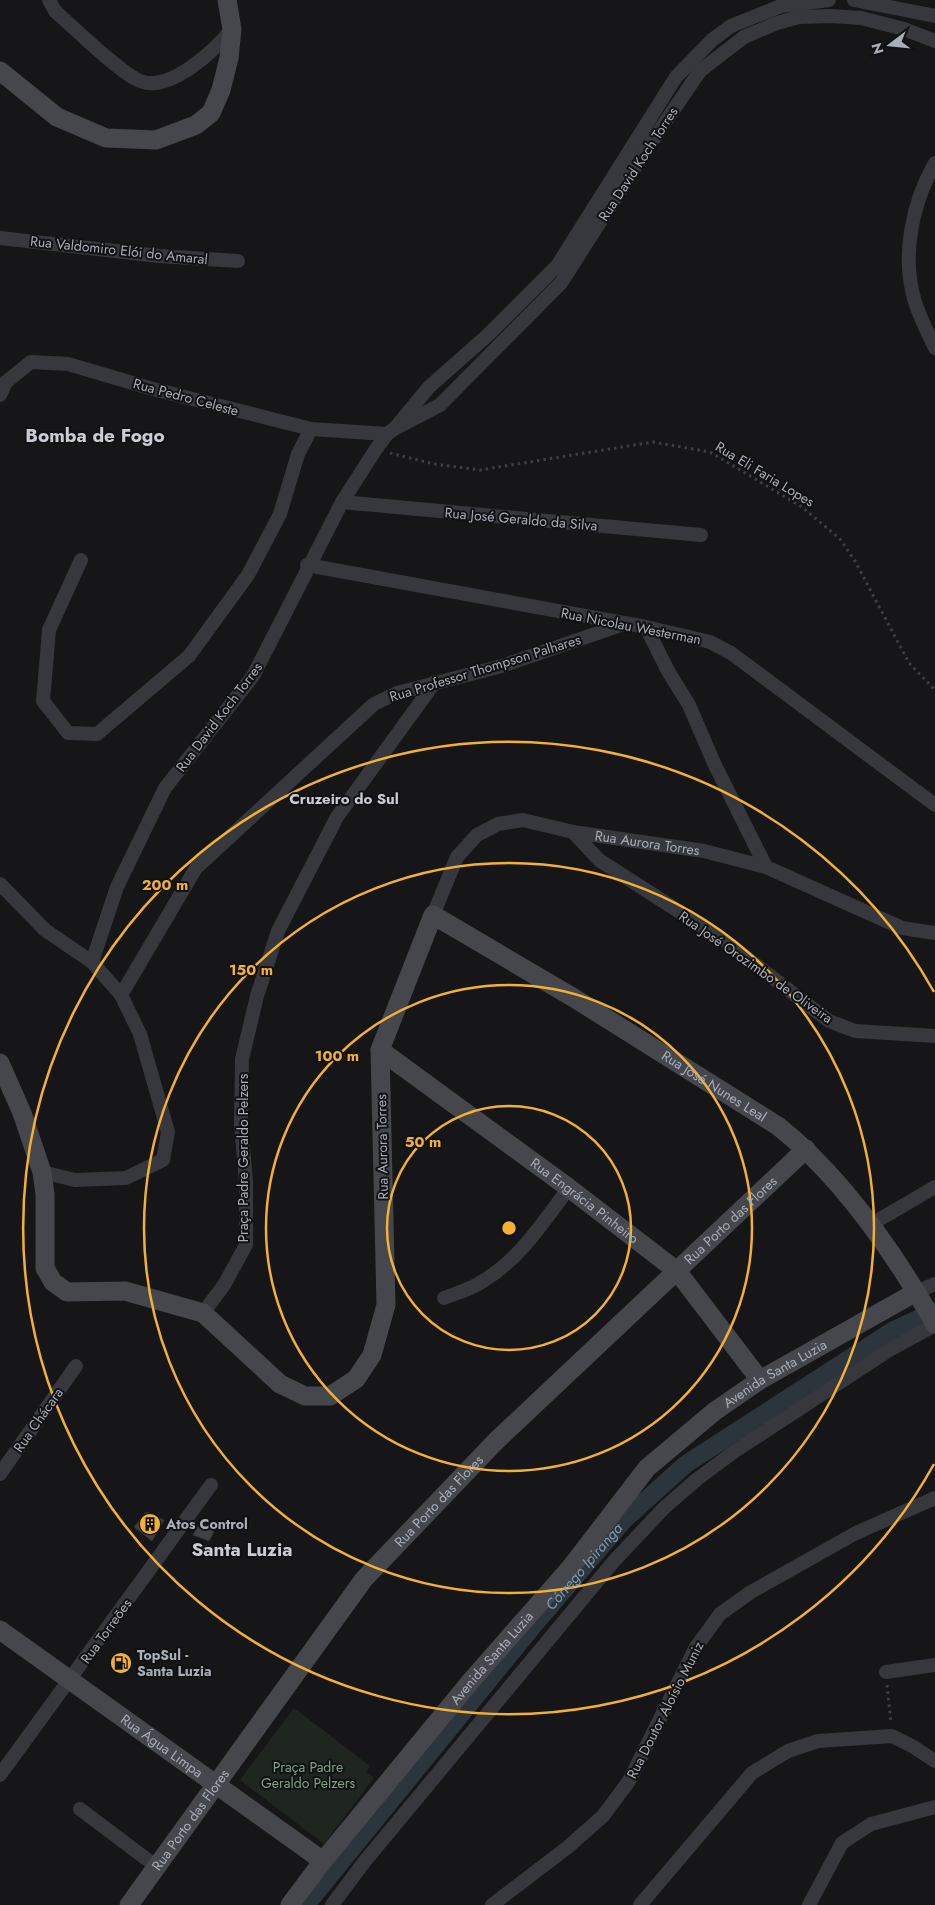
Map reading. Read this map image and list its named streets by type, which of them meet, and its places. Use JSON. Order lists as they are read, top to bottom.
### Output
{
  "streets": {
    "street": [
      "Rua David Koch Torres",
      "Rua Valdomiro Elói do Amaral",
      "Rua Pedro Celeste",
      "Rua José Geraldo da Silva",
      "Rua Nicolau Westerman",
      "Rua Professor Thompson Palhares",
      "Rua Aurora Torres",
      "Rua José Orozimbo de Oliveira",
      "Rua José Nunes Leal",
      "Praça Padre Geraldo Pelzers",
      "Rua Engrácia Pinheiro",
      "Rua Porto das Flores",
      "Avenida Santa Luzia",
      "Rua Chácara",
      "Rua Torreões",
      "Rua Doutor Aloísio Muniz",
      "Rua Água Limpa"
    ],
    "path": ["Rua Eli Faria Lopes"]
  },
  "crossings": [
    ["Rua David Koch Torres", "Rua Pedro Celeste"],
    ["Rua David Koch Torres", "Rua Eli Faria Lopes"],
    ["Rua David Koch Torres", "Rua José Geraldo da Silva"],
    ["Rua David Koch Torres", "Rua Nicolau Westerman"],
    ["Rua Nicolau Westerman", "Rua Professor Thompson Palhares"],
    ["Rua Professor Thompson Palhares", "Praça Padre Geraldo Pelzers"],
    ["Rua Aurora Torres", "Rua José Orozimbo de Oliveira"],
    ["Rua Aurora Torres", "Rua José Nunes Leal"],
    ["Rua Aurora Torres", "Praça Padre Geraldo Pelzers"],
    ["Rua Aurora Torres", "Rua Engrácia Pinheiro"],
    ["Rua José Nunes Leal", "Rua Porto das Flores"],
    ["Rua José Nunes Leal", "Avenida Santa Luzia"],
    ["Rua Engrácia Pinheiro", "Rua Porto das Flores"],
    ["Rua Engrácia Pinheiro", "Avenida Santa Luzia"],
    ["Rua Porto das Flores", "Rua Água Limpa"],
    ["Avenida Santa Luzia", "Rua Água Limpa"],
    ["Rua Torreões", "Rua Água Limpa"]
  ],
  "districts": ["Bomba de Fogo", "Cruzeiro do Sul", "Santa Luzia"],
  "water": ["Córrego Ipiranga"],
  "parks": ["Praça Padre Geraldo Pelzers"],
  "places": {
    "building": ["Atos Control"],
    "fuel station": ["TopSul - Santa Luzia"]
  },
  "north": "left",
  "rings": [
    "200 m",
    "150 m",
    "100 m",
    "50 m"
  ]
}
